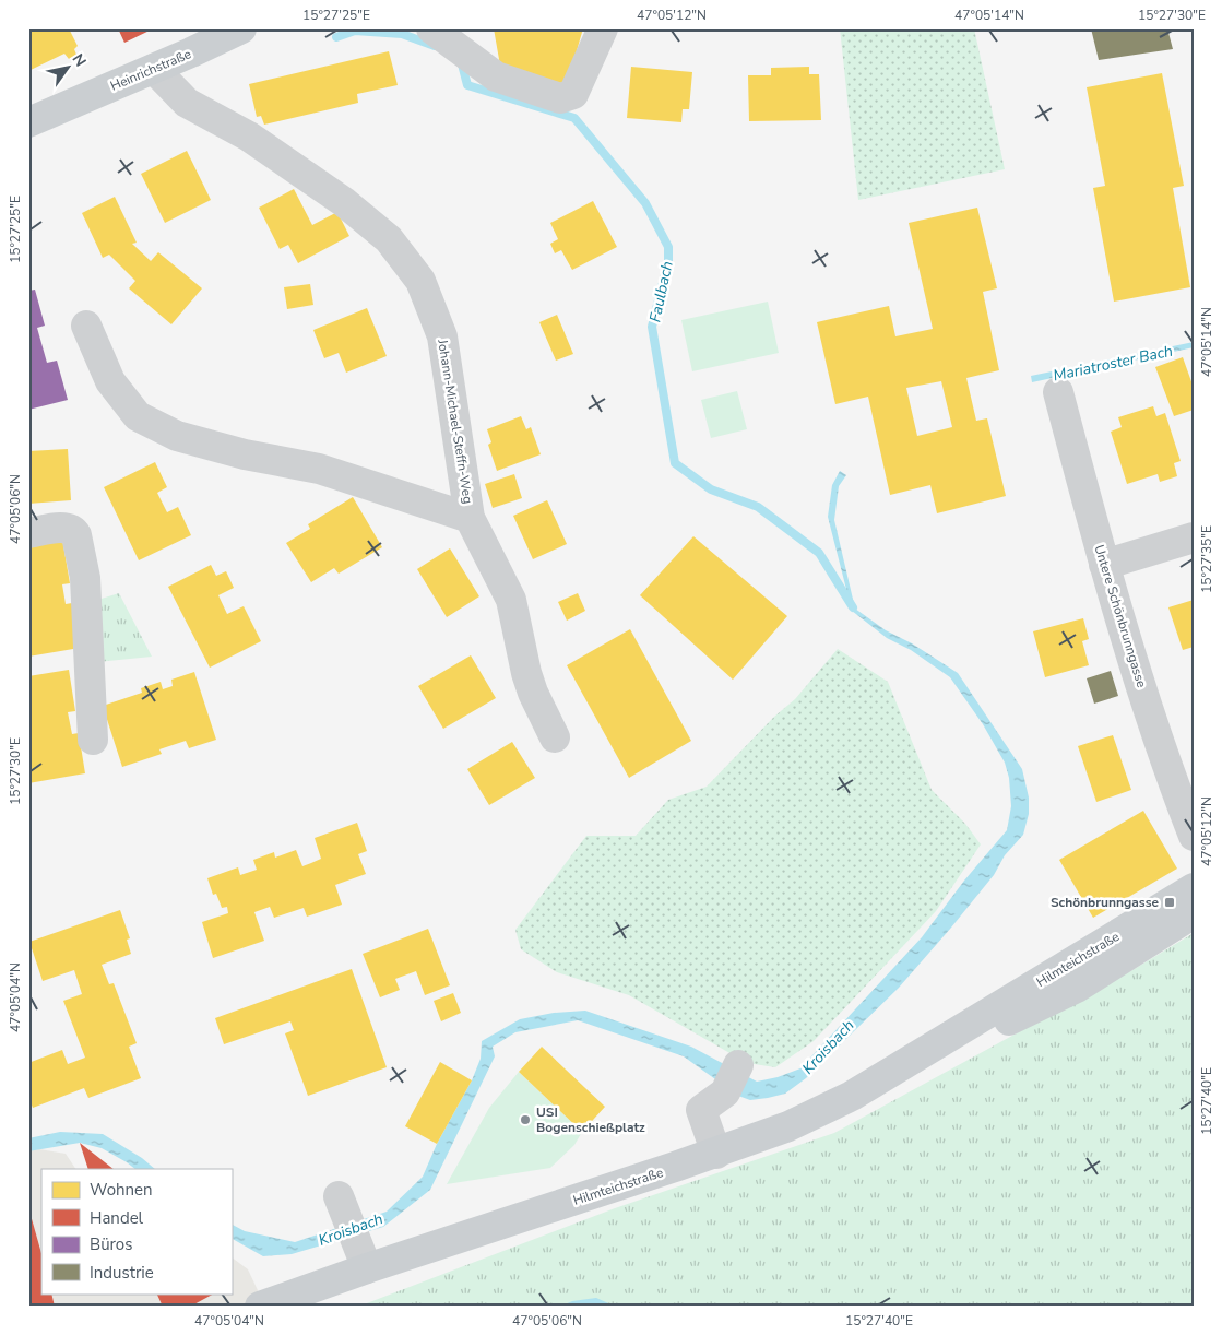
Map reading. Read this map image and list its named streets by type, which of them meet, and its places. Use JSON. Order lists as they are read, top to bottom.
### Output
{
  "streets": {
    "main road": ["Heinrichstraße", "Hilmteichstraße"],
    "street": ["Johann-Michael-Steffn-Weg", "Untere Schönbrunngasse"]
  },
  "crossings": [
    ["Heinrichstraße", "Johann-Michael-Steffn-Weg"]
  ],
  "water": ["Faulbach", "Mariatroster Bach", "Kroisbach"],
  "places": {
    "transit": ["Schönbrunngasse"],
    "other": ["USI Bogenschießplatz"]
  },
  "legend": [
    "Wohnen",
    "Handel",
    "Büros",
    "Industrie"
  ],
  "north": "top right",
  "coordinates": [
    "15°27'25\"E",
    "47°05'12\"N",
    "47°05'14\"N",
    "15°27'30\"E",
    "47°05'06\"N",
    "15°27'35\"E",
    "47°05'04\"N",
    "15°27'40\"E"
  ]
}
